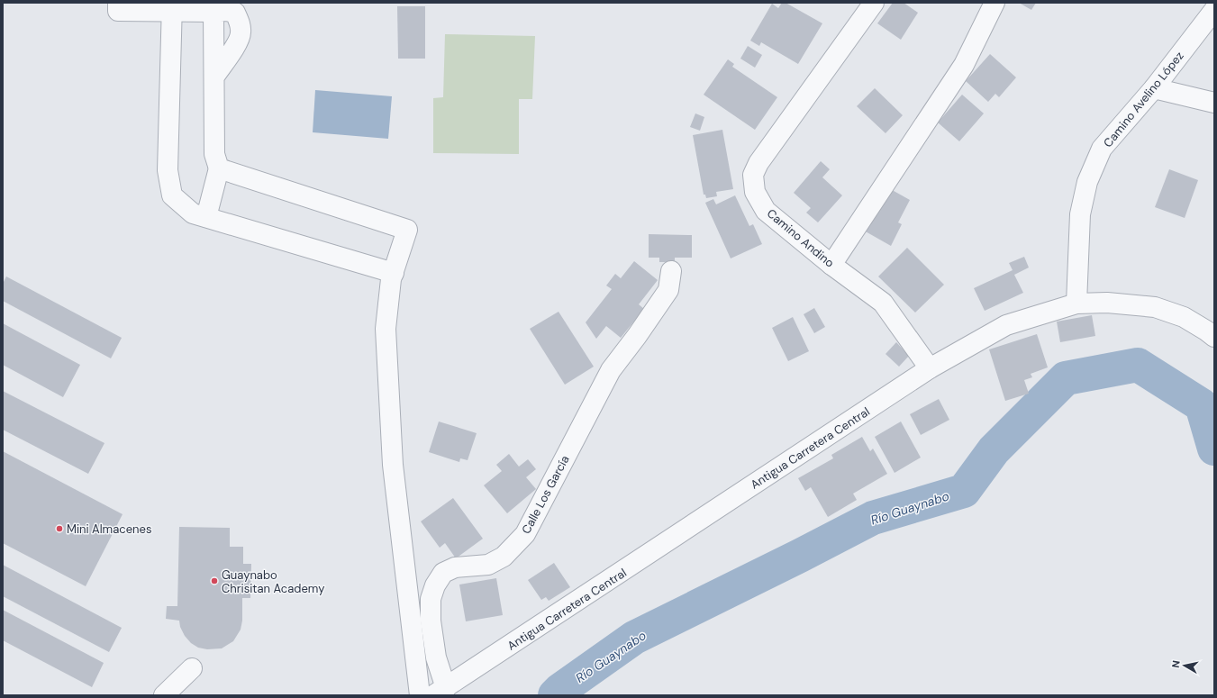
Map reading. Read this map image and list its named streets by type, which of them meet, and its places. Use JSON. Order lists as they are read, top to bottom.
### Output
{
  "streets": {
    "street": [
      "Camino Avelino López",
      "Camino Andino",
      "Antigua Carretera Central",
      "Calle Los García"
    ]
  },
  "crossings": [
    ["Camino Avelino López", "Antigua Carretera Central"],
    ["Camino Andino", "Antigua Carretera Central"],
    ["Antigua Carretera Central", "Calle Los García"]
  ],
  "water": ["Río Guaynabo"],
  "places": ["Mini Almacenes", "Guaynabo Chrisitan Academy"],
  "north": "left"
}
